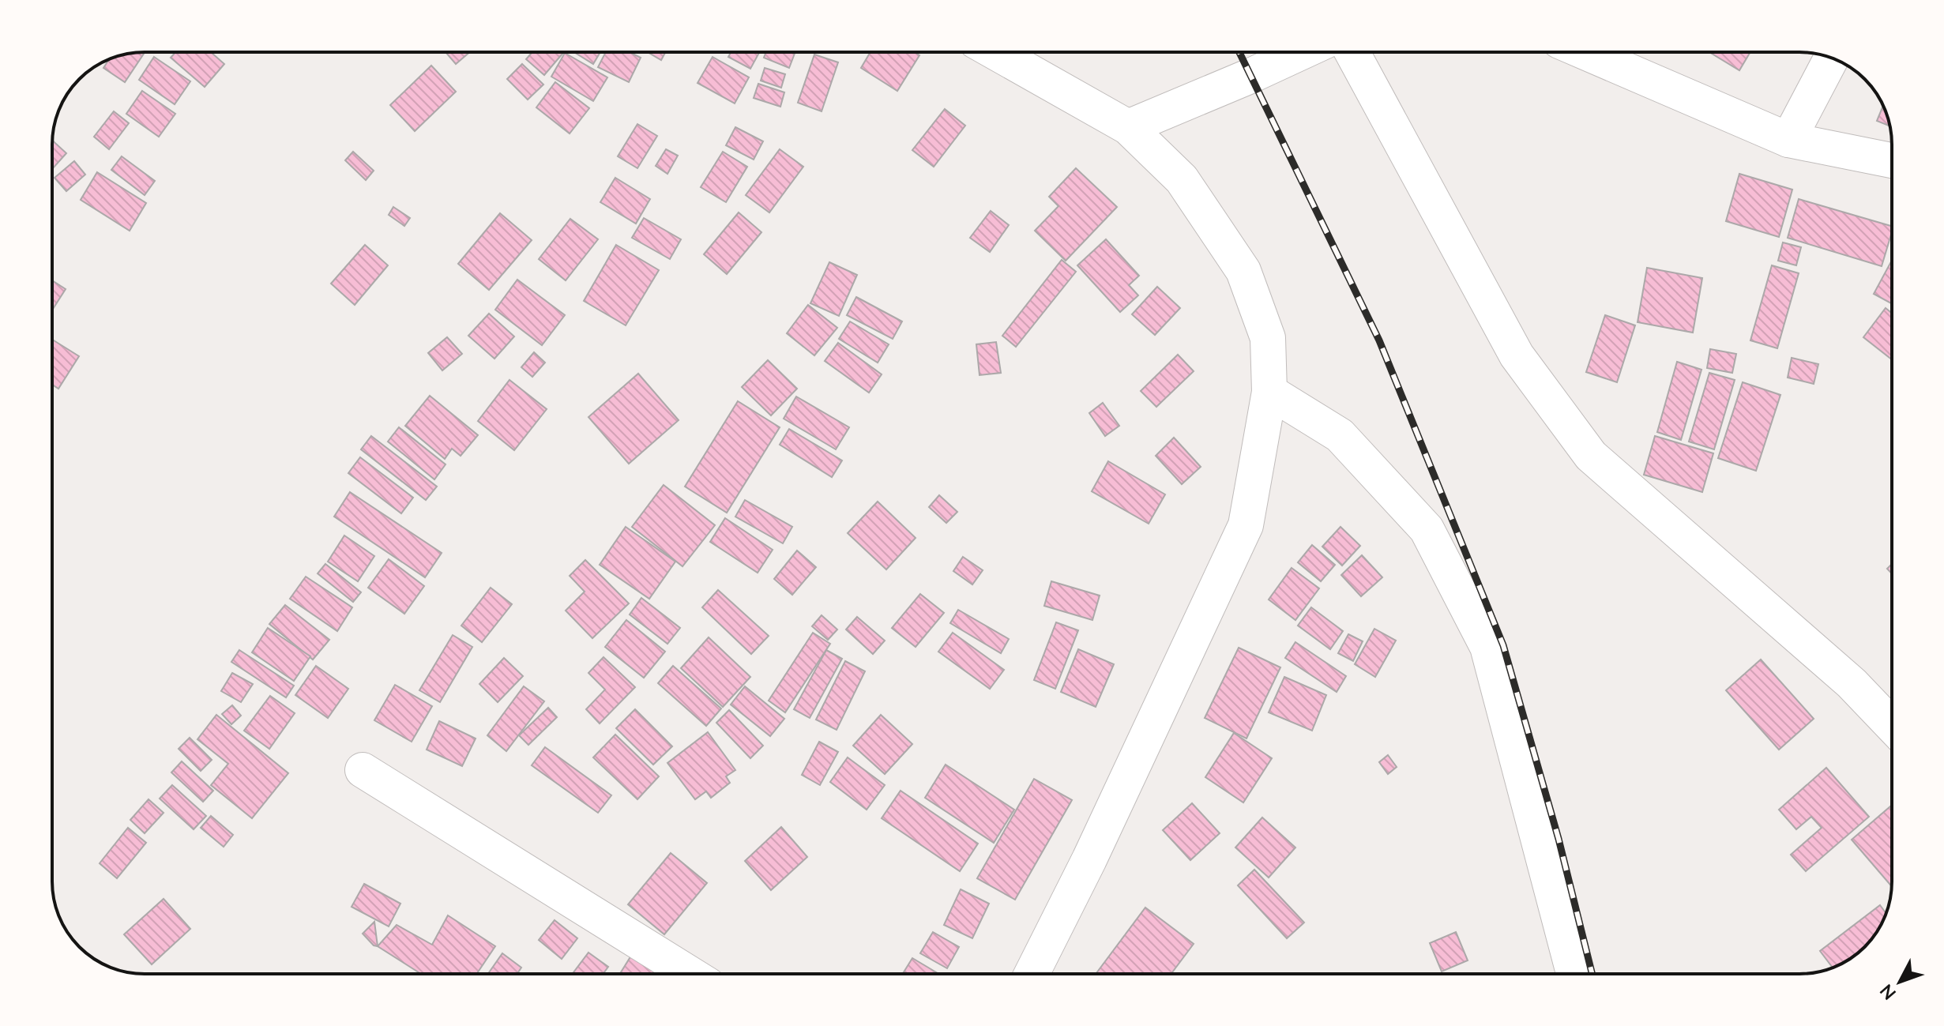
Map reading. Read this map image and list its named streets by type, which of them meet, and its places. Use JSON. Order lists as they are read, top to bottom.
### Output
{
  "north": "bottom left"
}
